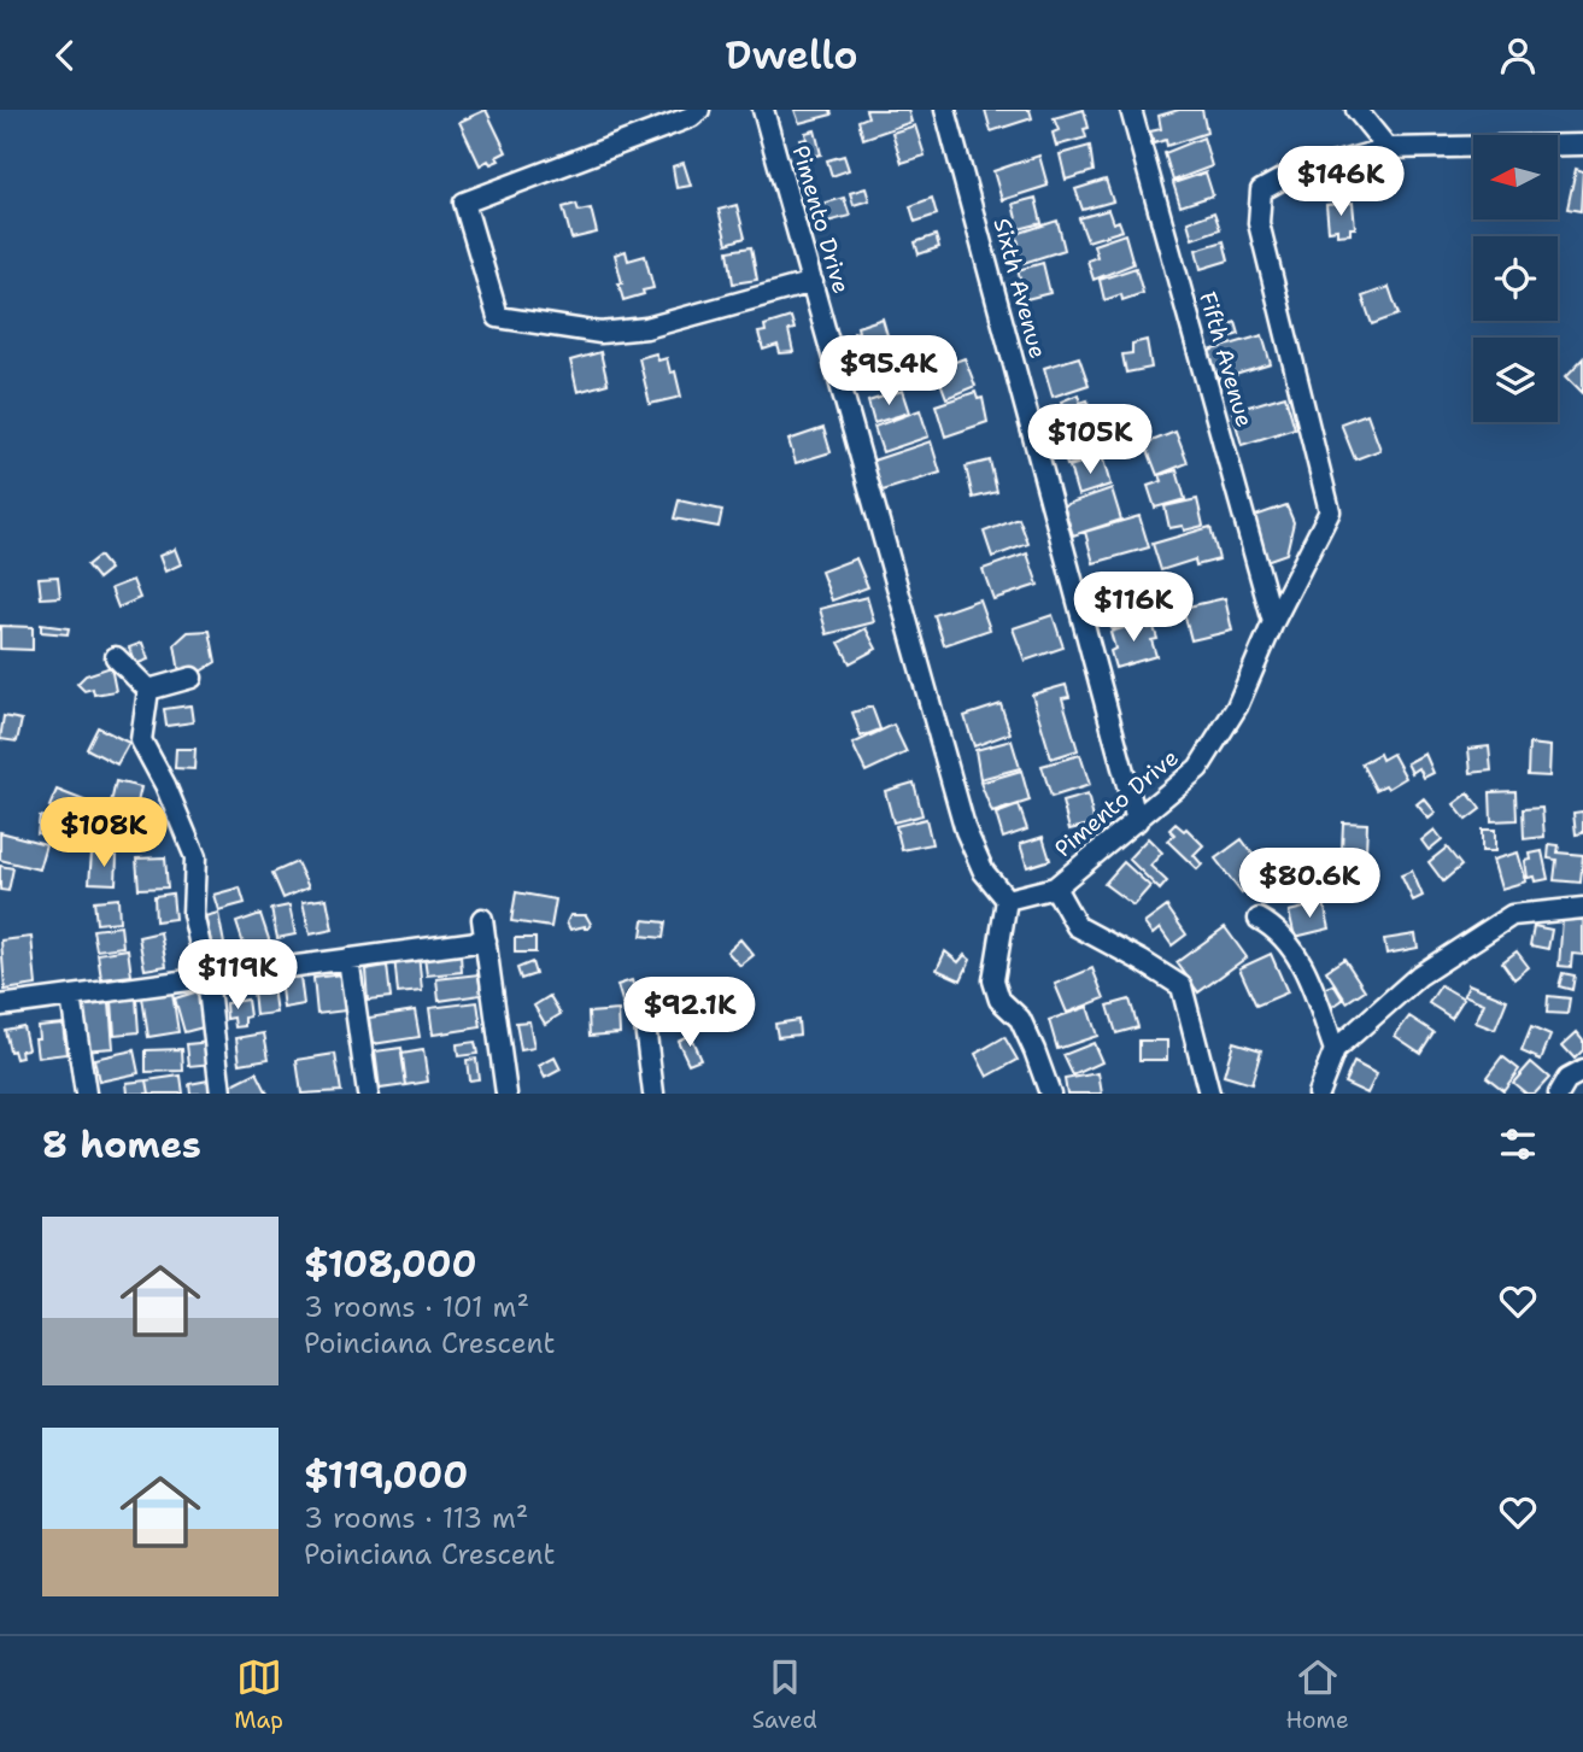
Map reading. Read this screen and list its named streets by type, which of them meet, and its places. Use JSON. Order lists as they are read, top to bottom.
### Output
{
  "streets": {
    "street": ["Pimento Drive", "Sixth Avenue", "Fifth Avenue"]
  },
  "crossings": [
    ["Pimento Drive", "Sixth Avenue"],
    ["Pimento Drive", "Fifth Avenue"]
  ],
  "north": "left",
  "page": {
    "header": "Dwello",
    "price": [
      "$146K",
      "$95.4K",
      "$105K",
      "$116K",
      "$108K",
      "$80.6K",
      "$119K",
      "$92.1K"
    ],
    "heading": "8 homes",
    "list": [
      {
        "name": "$108,000",
        "note": "3 rooms · 101 m² · Poinciana Crescent"
      },
      {
        "name": "$119,000",
        "note": "3 rooms · 113 m² · Poinciana Crescent"
      }
    ],
    "tabs": ["Map", "Saved", "Home"]
  }
}
